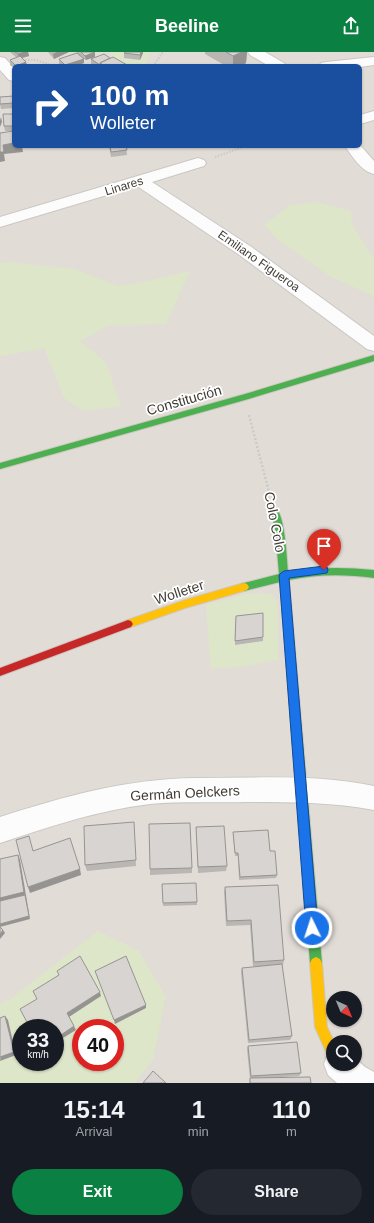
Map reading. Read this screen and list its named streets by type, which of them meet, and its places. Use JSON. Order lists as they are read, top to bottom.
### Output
{
  "streets": {
    "street": [
      "Linares",
      "Emiliano Figueroa",
      "Constitución",
      "Colo Colo",
      "Wolleter",
      "Germán Oelckers"
    ]
  },
  "crossings": [
    ["Linares", "Emiliano Figueroa"],
    ["Constitución", "Colo Colo"],
    ["Colo Colo", "Wolleter"],
    ["Colo Colo", "Germán Oelckers"]
  ],
  "north": "bottom right",
  "page": {
    "header": "Beeline",
    "turn": ["100 m", "Wolleter"],
    "speed": "33 km/h",
    "limit": "40",
    "eta": [
      "15:14",
      "Arrival",
      "1",
      "min",
      "110",
      "m"
    ],
    "buttons": ["Exit", "Share"]
  }
}
